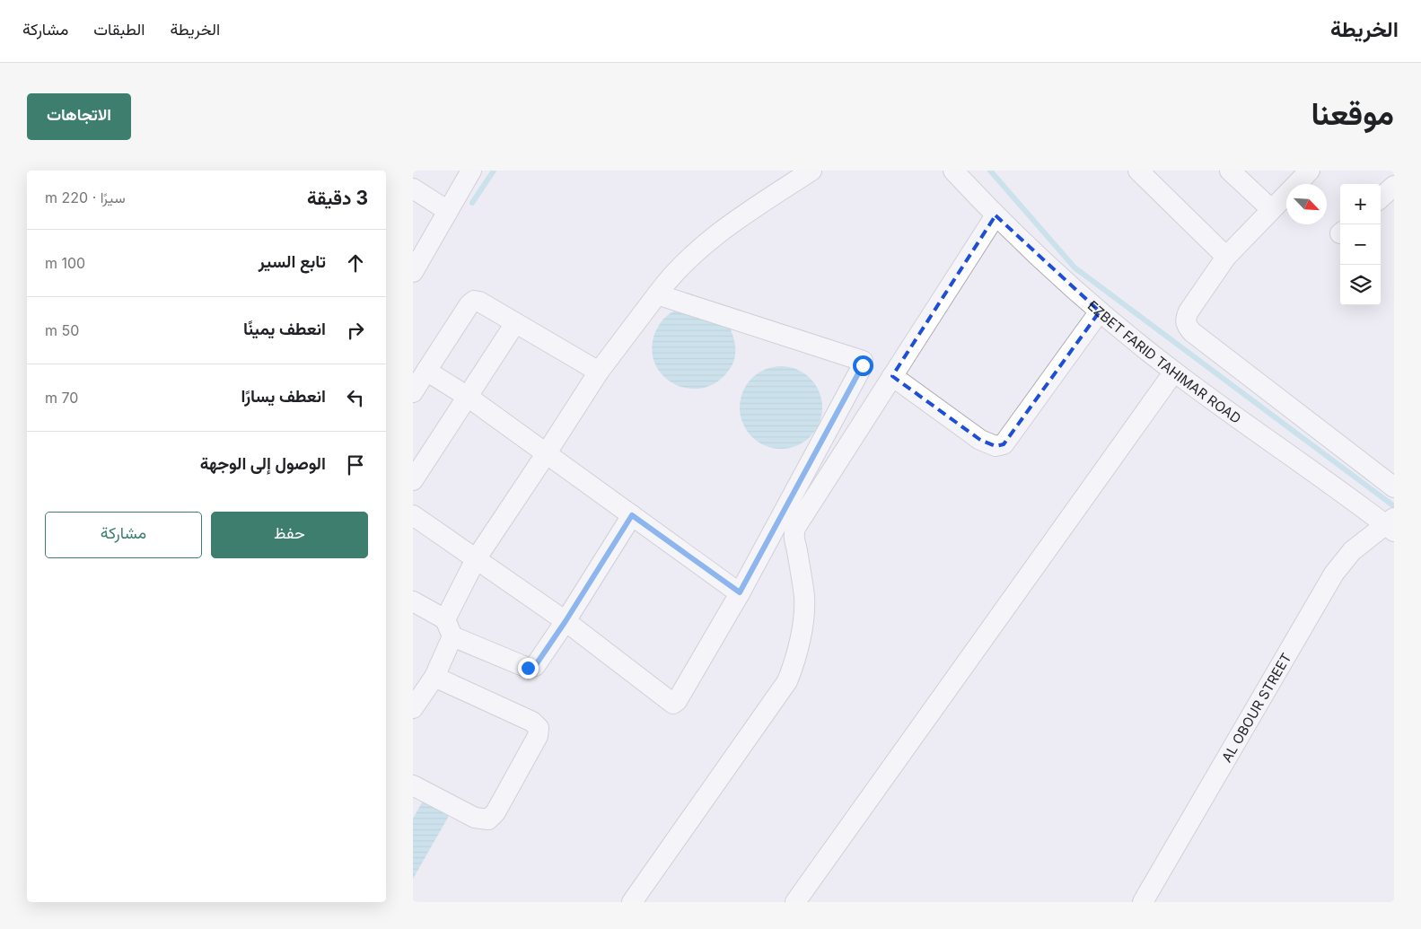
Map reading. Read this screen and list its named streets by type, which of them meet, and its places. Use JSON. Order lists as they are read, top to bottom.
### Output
{
  "streets": {
    "street": ["EZBET FARID TAHIMAR ROAD", "AL OBOUR STREET"]
  },
  "crossings": [
    ["EZBET FARID TAHIMAR ROAD", "AL OBOUR STREET"]
  ],
  "north": "bottom right",
  "page": {
    "header": "الخريطة",
    "nav": ["الخريطة", "الطبقات", "مشاركة"],
    "title": "موقعنا",
    "buttons": [
      "الاتجاهات",
      ["حفظ", "مشاركة"]
    ],
    "heading": ["3 دقيقة", "سيرًا · 220 m"],
    "map_buttons": ["+", "−"],
    "list": [
      ["تابع السير", "100 m"],
      ["انعطف يمينًا", "50 m"],
      ["انعطف يسارًا", "70 m"],
      "الوصول إلى الوجهة"
    ]
  }
}
